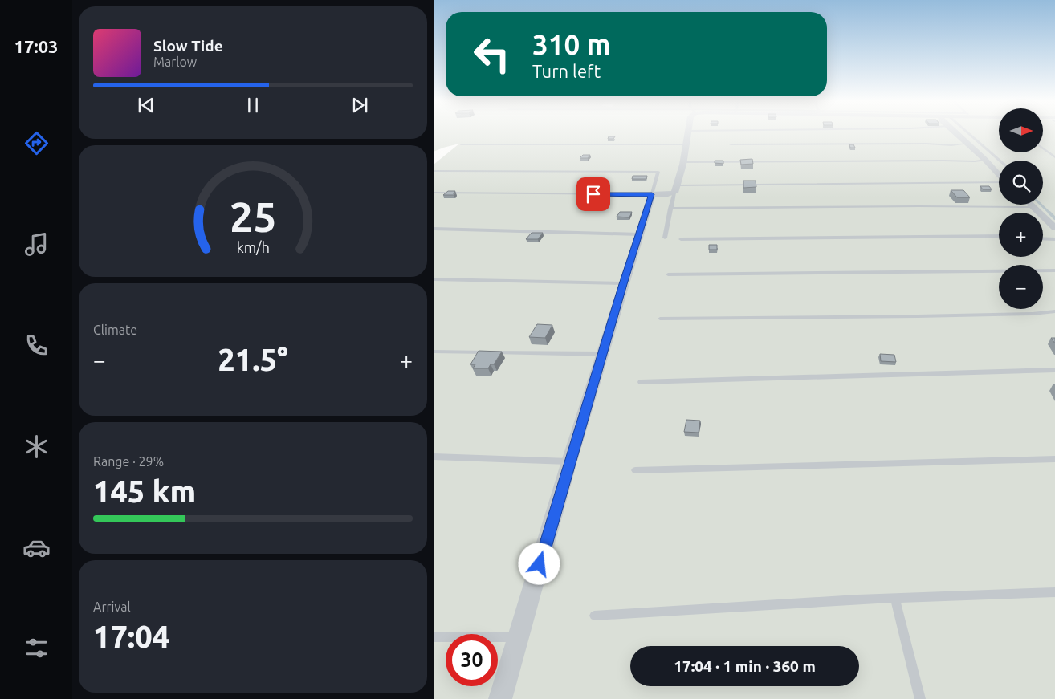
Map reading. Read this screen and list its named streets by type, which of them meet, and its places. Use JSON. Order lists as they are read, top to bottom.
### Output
{
  "north": "right",
  "page": {
    "tabs": "17:03",
    "turn": ["310 m", "Turn left"],
    "song": ["Slow Tide", "Marlow"],
    "map_buttons": ["+", "−"],
    "tile": [
      "Climate",
      ["Range · 29%", "145 km"],
      ["Arrival", "17:04"]
    ],
    "heat": ["−", "21.5°", "+"],
    "limit": "30",
    "trip": "17:04 · 1 min · 360 m",
    "gauge": ["25", "km/h"]
  }
}
